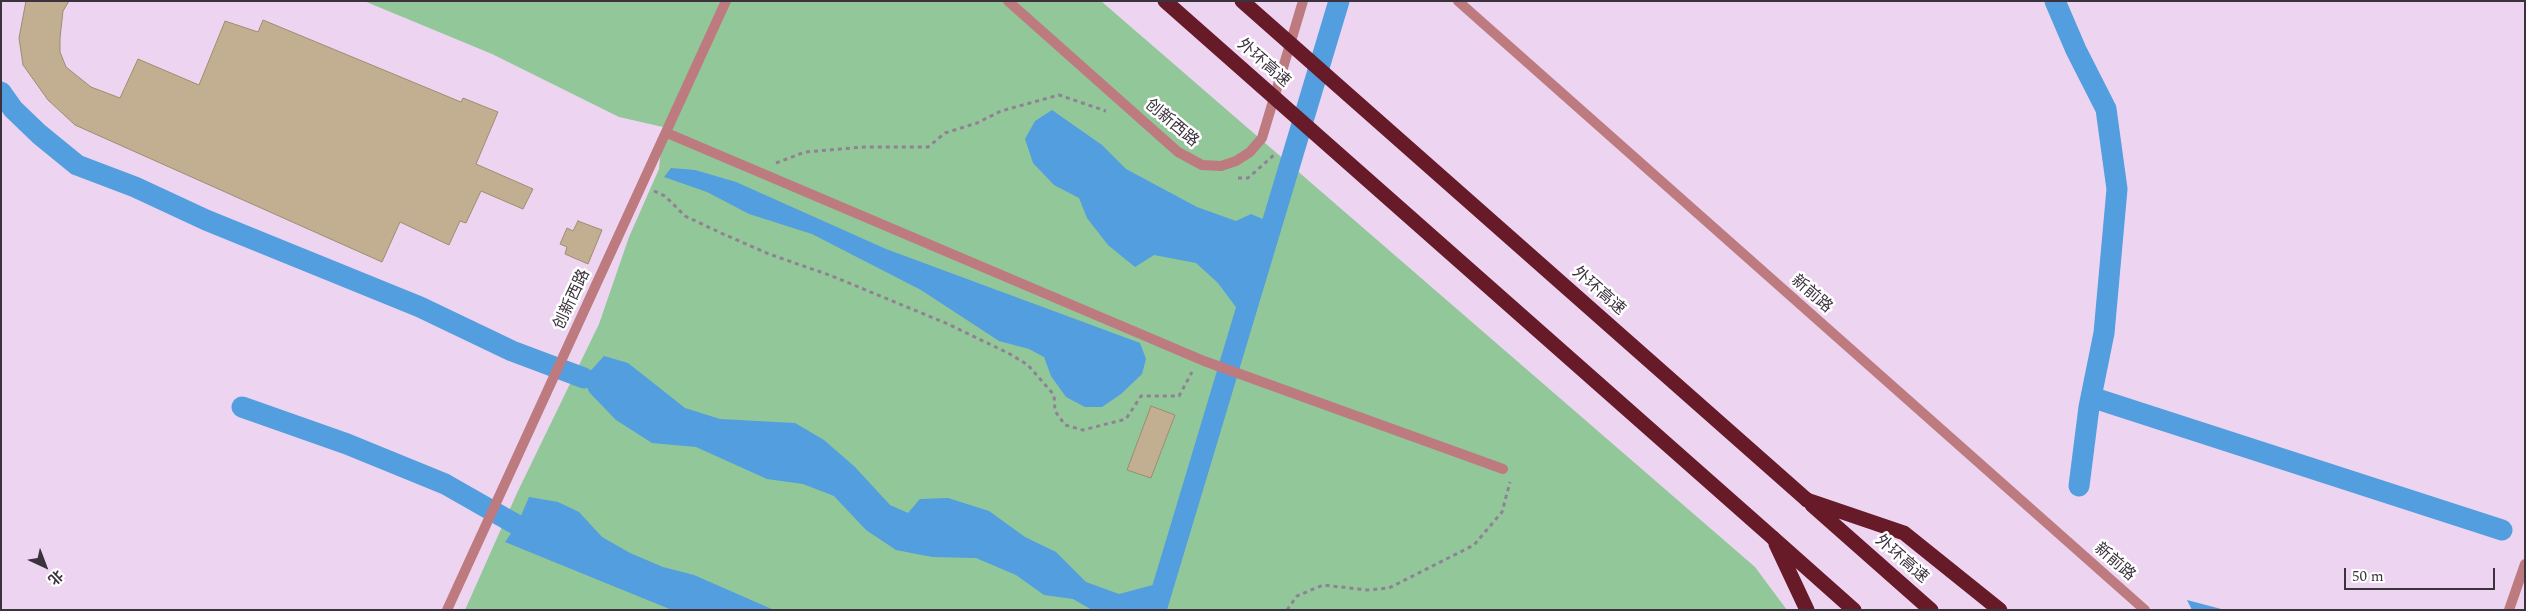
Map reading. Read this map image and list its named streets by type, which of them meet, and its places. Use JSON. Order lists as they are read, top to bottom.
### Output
{
  "streets": {
    "highway": ["外环高速"],
    "street": ["创新西路", "新前路"]
  },
  "scale_bar": "50 m",
  "north": "bottom right"
}
